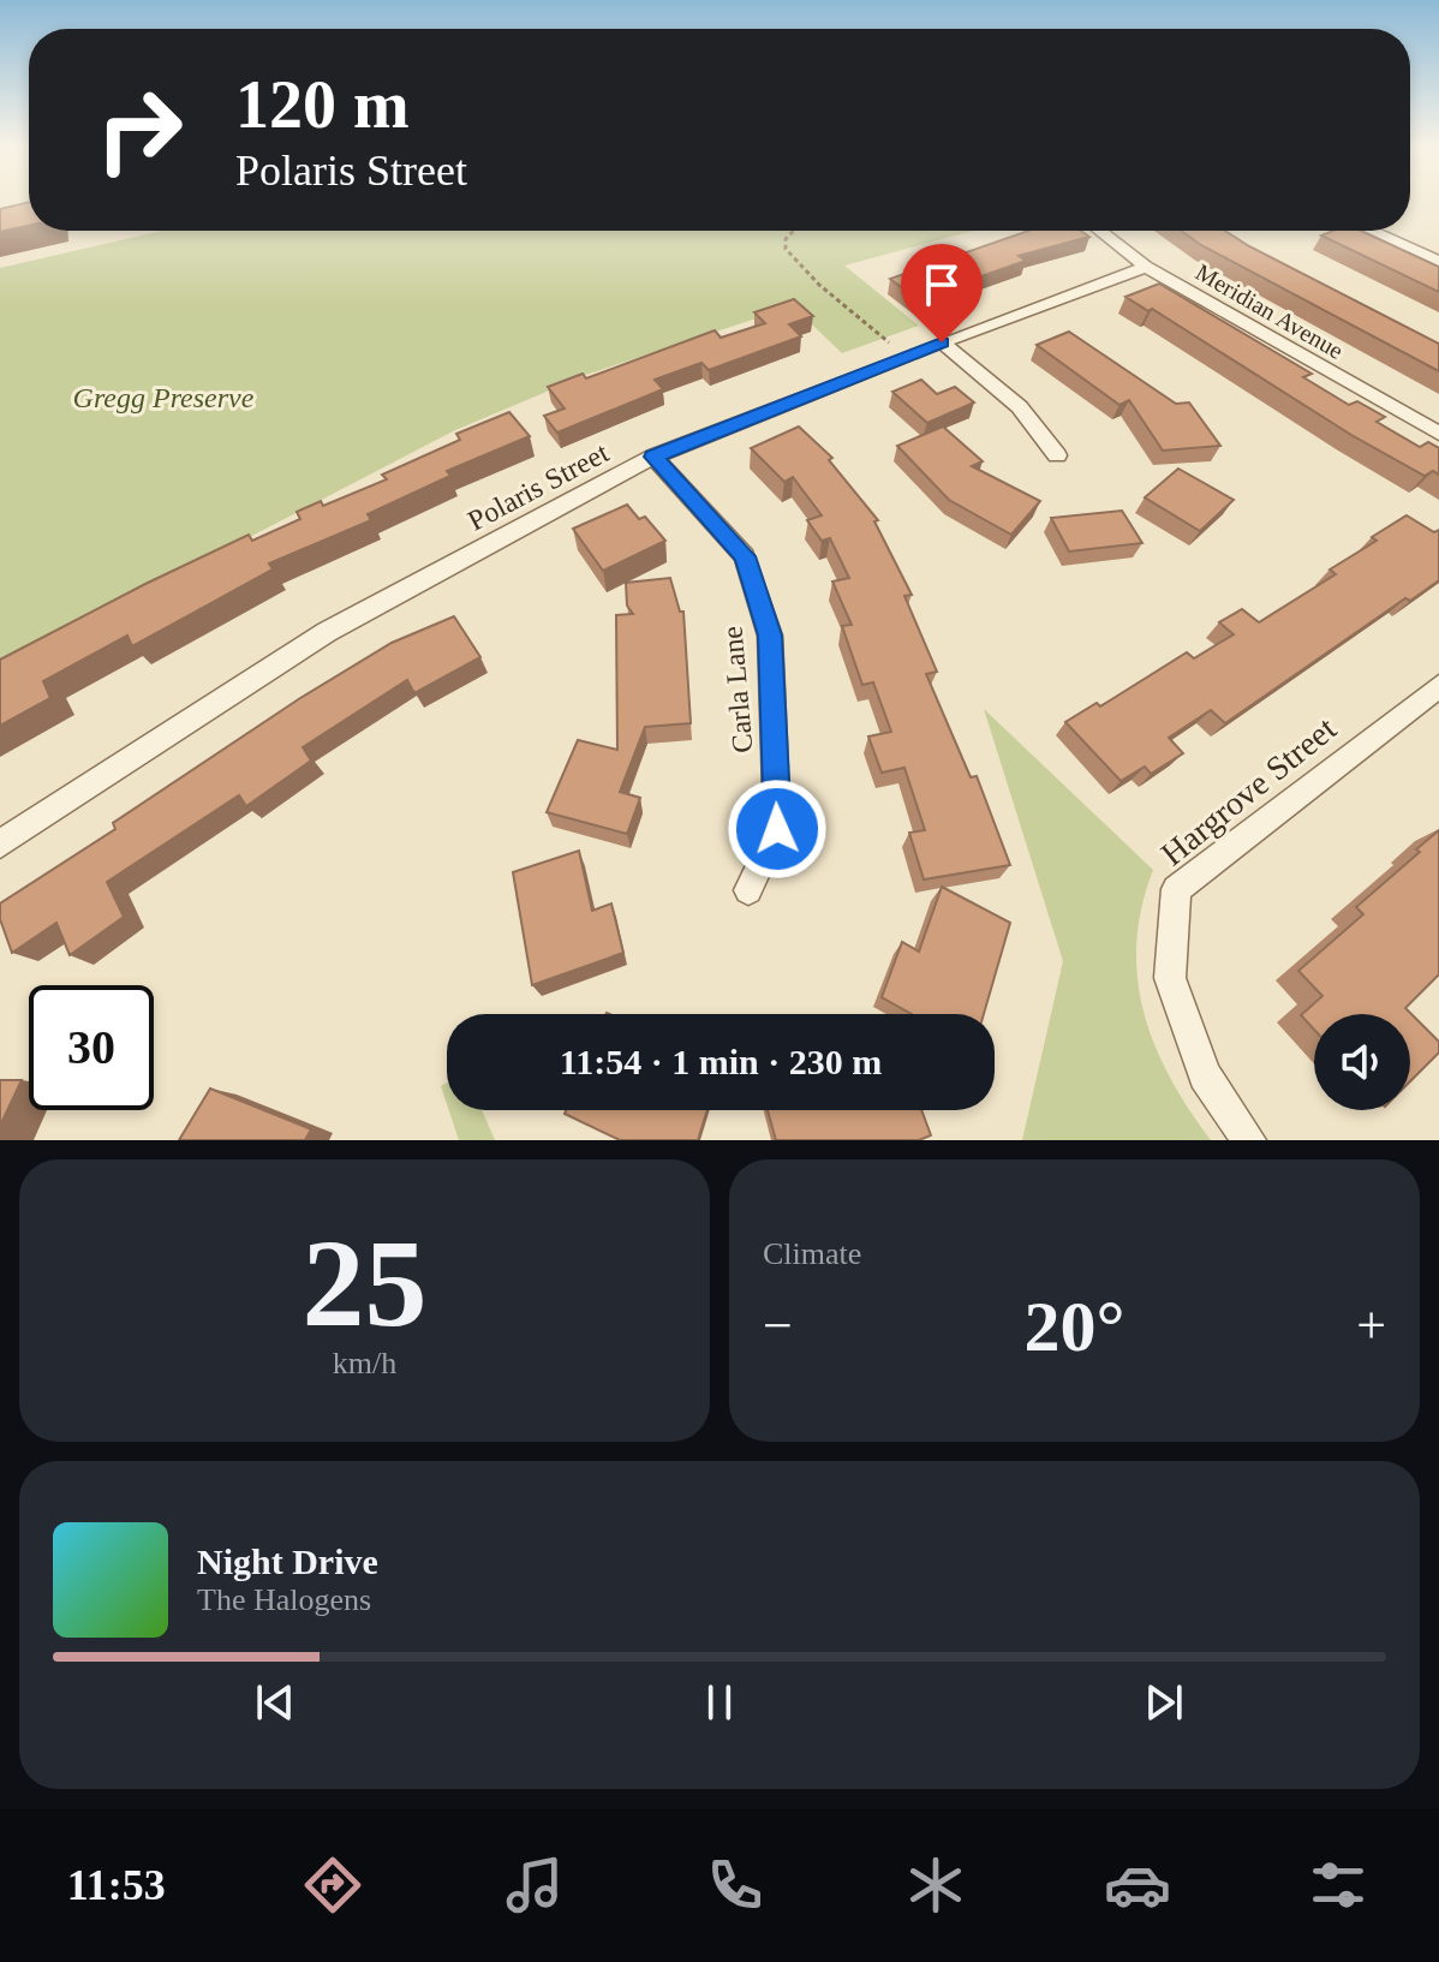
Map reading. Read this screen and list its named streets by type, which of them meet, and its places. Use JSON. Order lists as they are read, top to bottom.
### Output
{
  "streets": {
    "street": [
      "Meridian Avenue",
      "Polaris Street",
      "Carla Lane",
      "Hargrove Street"
    ]
  },
  "crossings": [
    ["Meridian Avenue", "Polaris Street"],
    ["Polaris Street", "Carla Lane"]
  ],
  "parks": ["Gregg Preserve"],
  "page": {
    "turn": ["120 m", "Polaris Street"],
    "limit": "30",
    "trip": "11:54 · 1 min · 230 m",
    "tile": [
      ["25", "km/h"],
      "Climate"
    ],
    "heat": ["−", "20°", "+"],
    "song": ["Night Drive", "The Halogens"],
    "tabs": "11:53"
  }
}
